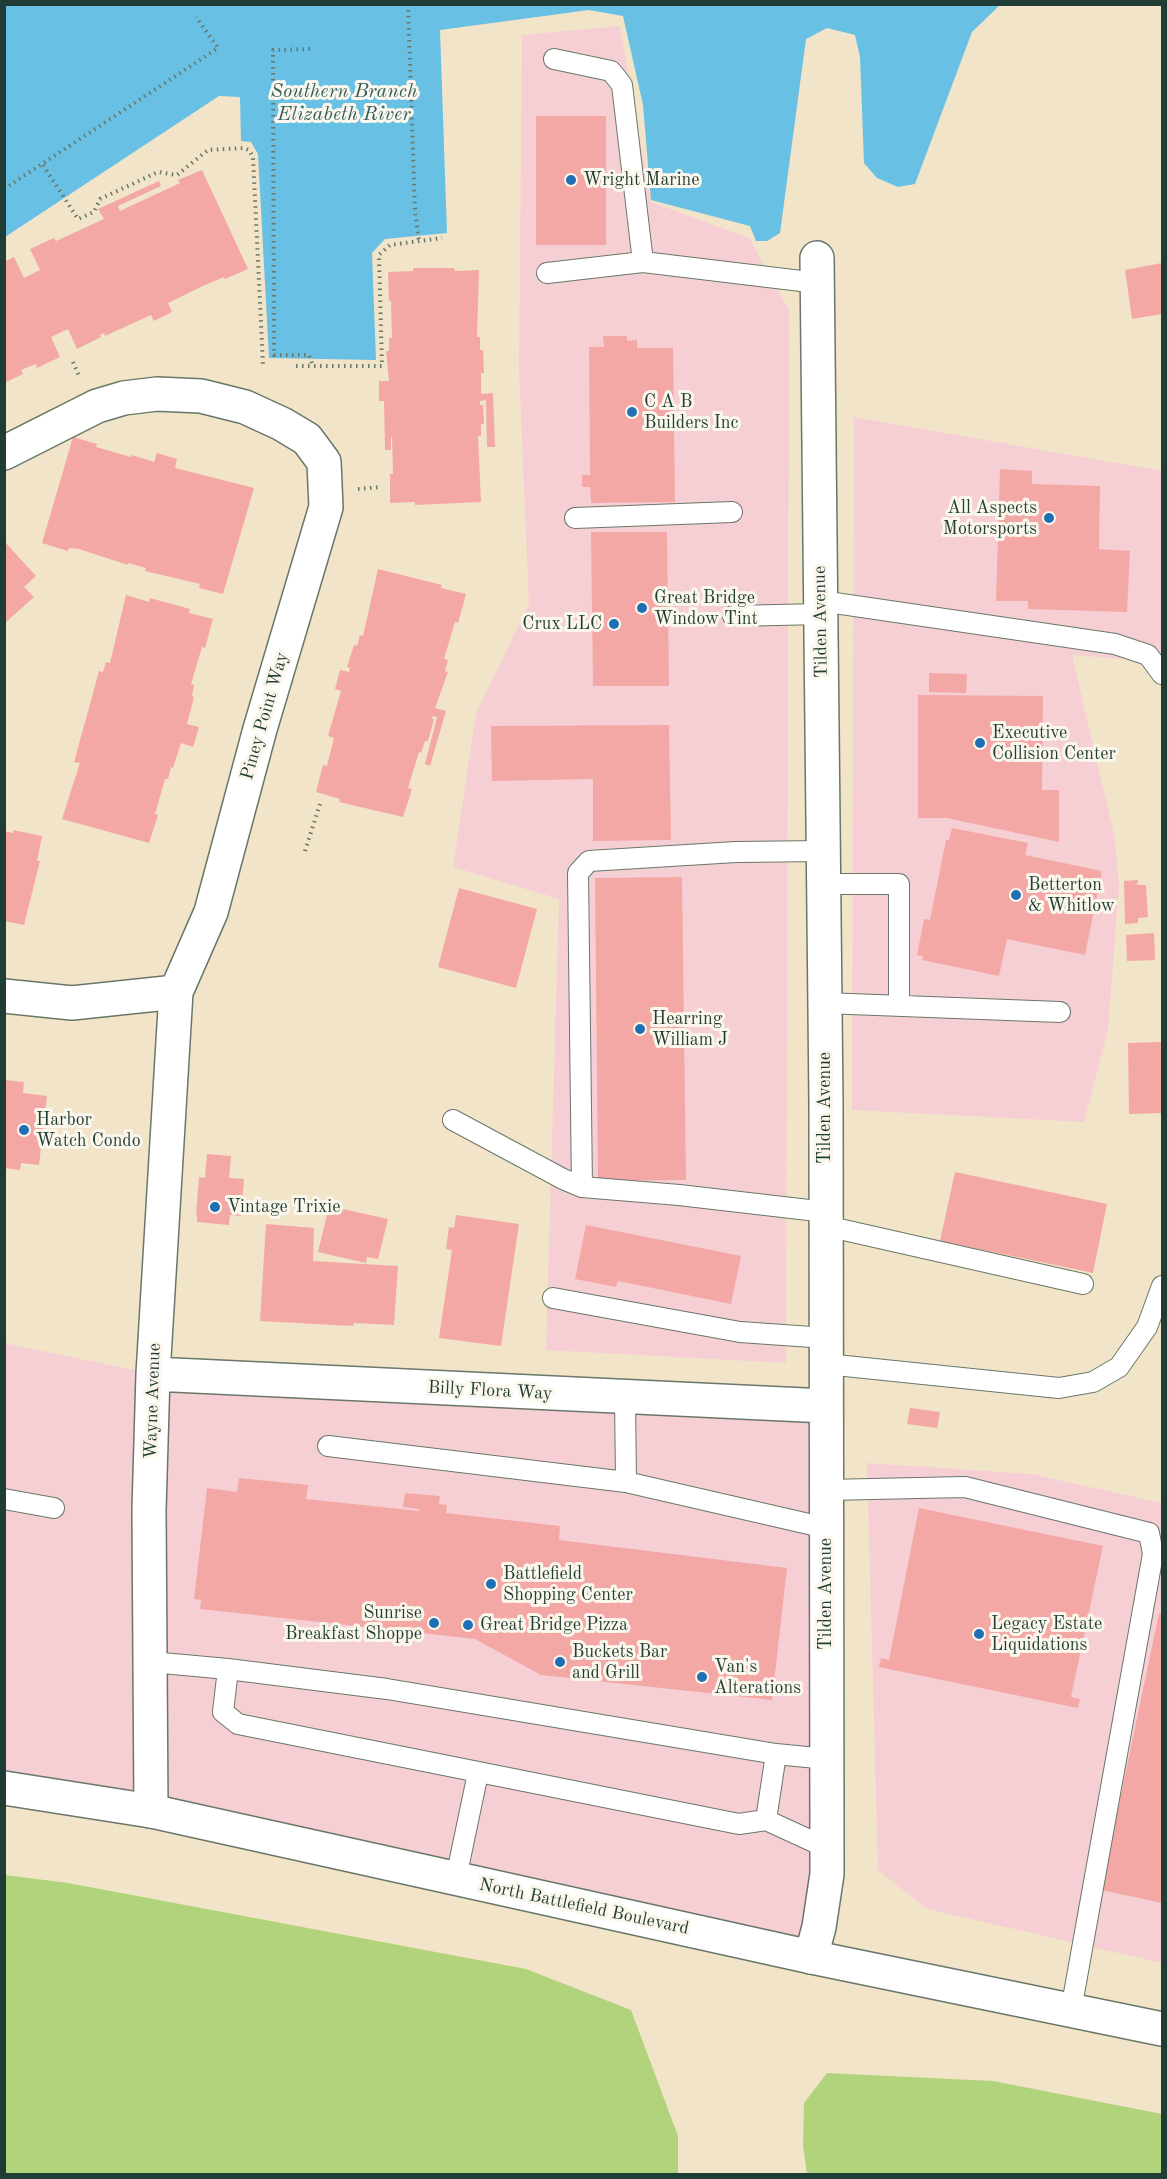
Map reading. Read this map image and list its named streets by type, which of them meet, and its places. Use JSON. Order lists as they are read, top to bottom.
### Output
{
  "streets": {
    "street": [
      "Tilden Avenue",
      "Piney Point Way",
      "Billy Flora Way",
      "Wayne Avenue",
      "North Battlefield Boulevard"
    ]
  },
  "crossings": [
    ["Tilden Avenue", "Billy Flora Way"],
    ["Tilden Avenue", "North Battlefield Boulevard"],
    ["Piney Point Way", "Wayne Avenue"],
    ["Billy Flora Way", "Wayne Avenue"],
    ["Wayne Avenue", "North Battlefield Boulevard"]
  ],
  "water": ["Southern Branch Elizabeth River"],
  "places": [
    "Wright Marine",
    "C A B Builders Inc",
    "All Aspects Motorsports",
    "Great Bridge Window Tint",
    "Crux LLC",
    "Executive Collision Center",
    "Betterton & Whitlow",
    "Hearring William J",
    "Harbor Watch Condo",
    "Vintage Trixie",
    "Battlefield Shopping Center",
    "Sunrise Breakfast Shoppe",
    "Great Bridge Pizza",
    "Legacy Estate Liquidations",
    "Buckets Bar and Grill",
    "Van's Alterations"
  ]
}
